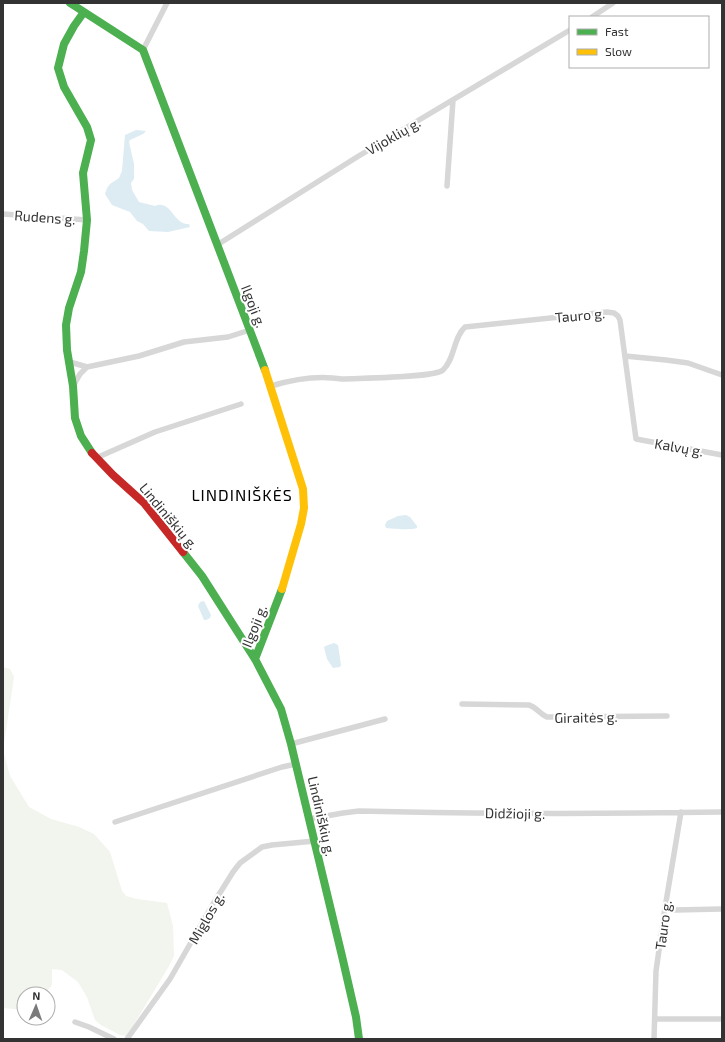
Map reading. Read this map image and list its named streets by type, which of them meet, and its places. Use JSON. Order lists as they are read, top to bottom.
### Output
{
  "streets": {
    "street": [
      "Vijoklių g.",
      "Rudens g.",
      "Ilgoji g.",
      "Tauro g.",
      "Kalvų g.",
      "Lindiniškių g.",
      "Giraitės g.",
      "Didžioji g.",
      "Miglos g."
    ]
  },
  "crossings": [
    ["Vijoklių g.", "Ilgoji g."],
    ["Rudens g.", "Lindiniškių g."],
    ["Ilgoji g.", "Tauro g."],
    ["Ilgoji g.", "Lindiniškių g."],
    ["Tauro g.", "Kalvų g."],
    ["Tauro g.", "Didžioji g."],
    ["Lindiniškių g.", "Didžioji g."],
    ["Lindiniškių g.", "Miglos g."]
  ],
  "districts": ["LINDINIŠKĖS"],
  "legend": ["Fast", "Slow"],
  "north": "top"
}
